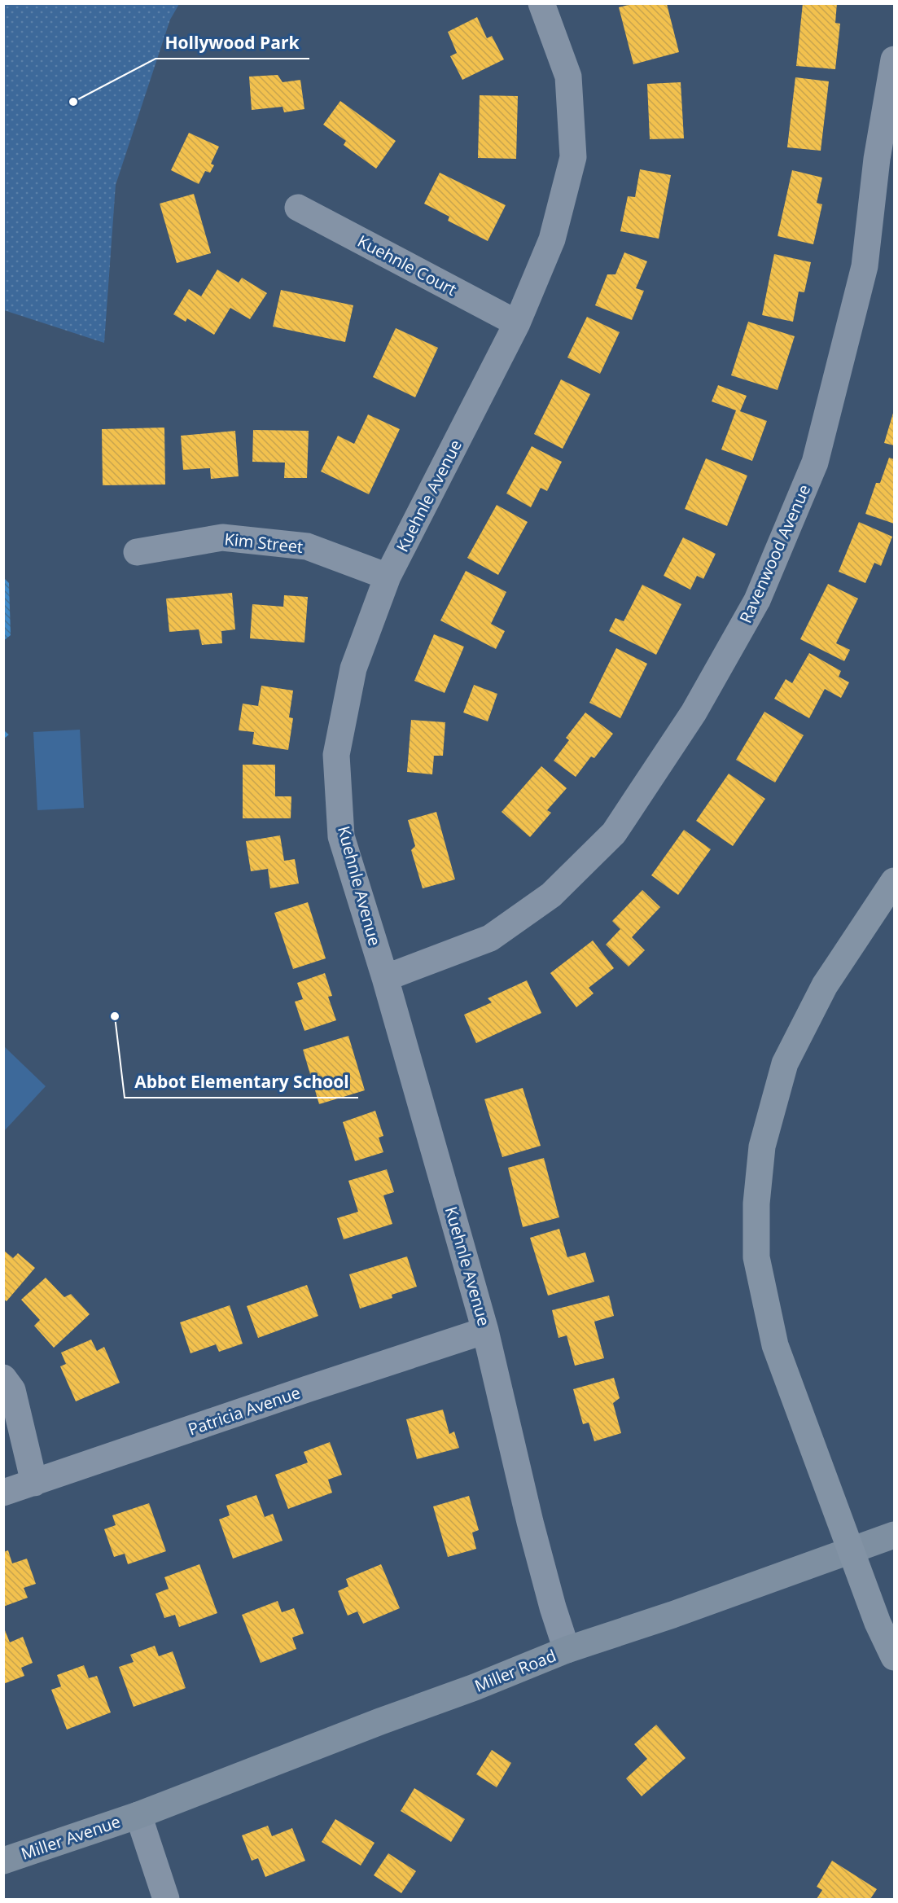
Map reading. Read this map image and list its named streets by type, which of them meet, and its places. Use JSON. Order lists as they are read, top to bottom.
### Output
{
  "streets": {
    "main road": ["Miller Road", "Miller Avenue"],
    "street": [
      "Kuehnle Court",
      "Kuehnle Avenue",
      "Kim Street",
      "Ravenwood Avenue",
      "Patricia Avenue"
    ]
  },
  "crossings": [
    ["Kuehnle Court", "Kuehnle Avenue"],
    ["Kuehnle Avenue", "Kim Street"],
    ["Kuehnle Avenue", "Ravenwood Avenue"],
    ["Kuehnle Avenue", "Patricia Avenue"],
    ["Kuehnle Avenue", "Miller Road"],
    ["Miller Road", "Miller Avenue"]
  ],
  "places": ["Hollywood Park", "Abbot Elementary School"]
}
